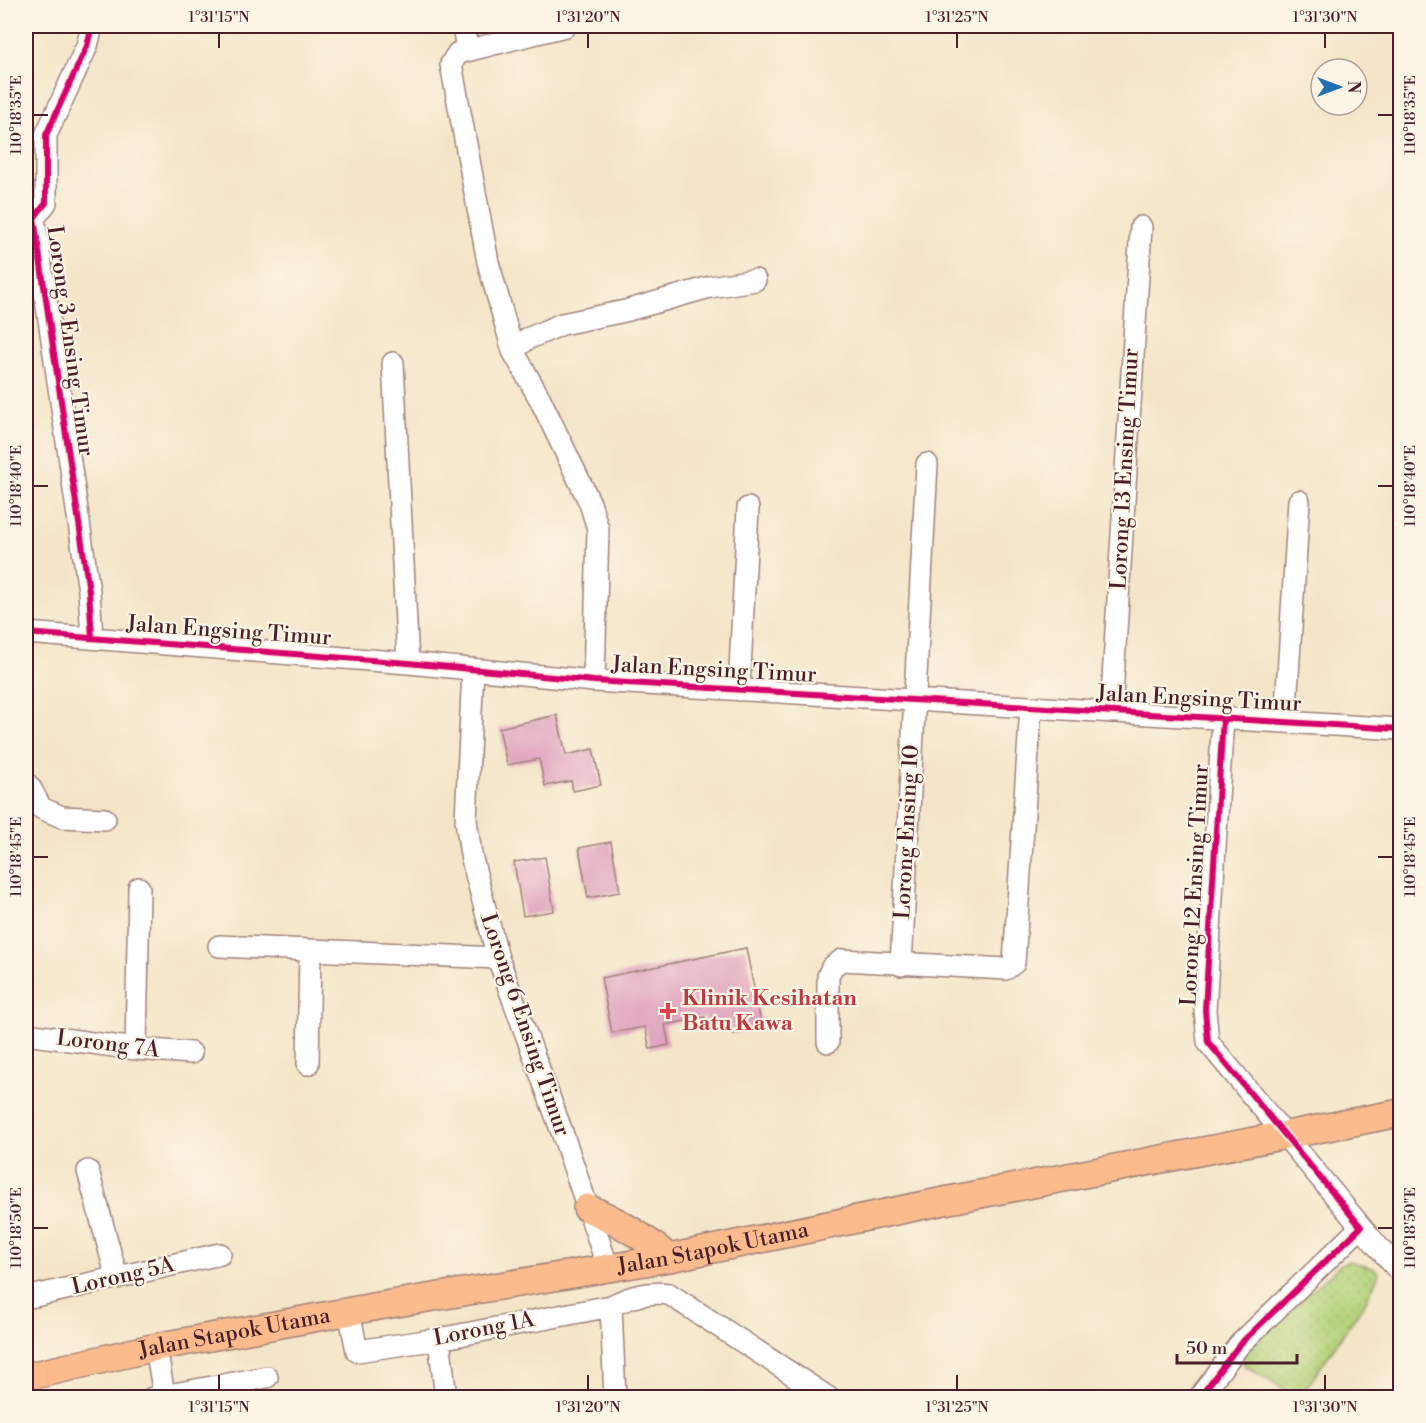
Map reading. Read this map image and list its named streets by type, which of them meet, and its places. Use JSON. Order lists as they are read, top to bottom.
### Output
{
  "streets": {
    "main road": ["Jalan Stapok Utama"],
    "street": [
      "Lorong 3 Ensing Timur",
      "Lorong 13 Ensing Timur",
      "Jalan Engsing Timur",
      "Lorong Ensing 10",
      "Lorong 12 Ensing Timur",
      "Lorong 6 Ensing Timur",
      "Lorong 7A",
      "Lorong 5A",
      "Lorong 1A"
    ]
  },
  "crossings": [
    ["Lorong 3 Ensing Timur", "Jalan Engsing Timur"],
    ["Lorong 13 Ensing Timur", "Jalan Engsing Timur"],
    ["Jalan Engsing Timur", "Lorong Ensing 10"],
    ["Jalan Engsing Timur", "Lorong 12 Ensing Timur"],
    ["Jalan Engsing Timur", "Lorong 6 Ensing Timur"],
    ["Lorong 12 Ensing Timur", "Jalan Stapok Utama"],
    ["Lorong 6 Ensing Timur", "Jalan Stapok Utama"],
    ["Jalan Stapok Utama", "Lorong 1A"]
  ],
  "places": {
    "health": ["Klinik Kesihatan Batu Kawa"]
  },
  "scale_bar": "50 m",
  "north": "right",
  "coordinates": [
    "1°31'15\"N",
    "1°31'20\"N",
    "1°31'25\"N",
    "1°31'30\"N",
    "110°18'35\"E",
    "110°18'40\"E",
    "110°18'45\"E",
    "110°18'50\"E"
  ]
}
